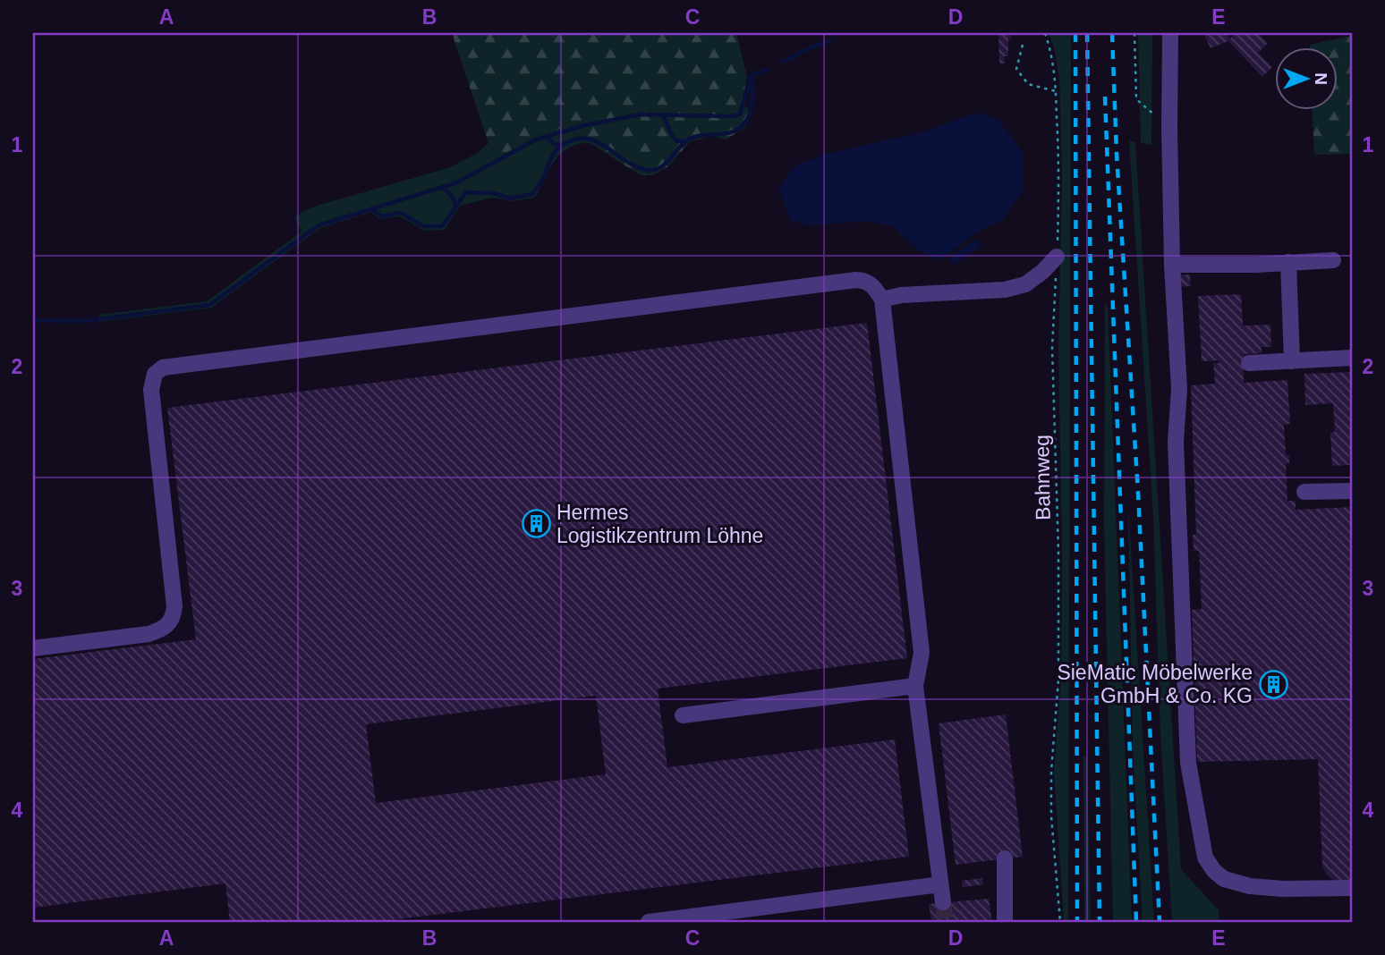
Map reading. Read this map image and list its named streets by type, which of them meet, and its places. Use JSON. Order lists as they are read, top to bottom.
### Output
{
  "streets": {
    "path": ["Bahnweg"]
  },
  "places": {
    "building": ["Hermes Logistikzentrum Löhne", "SieMatic Möbelwerke GmbH & Co. KG"]
  },
  "north": "right",
  "grid": {
    "columns": [
      "A",
      "B",
      "C",
      "D",
      "E"
    ],
    "rows": [
      "1",
      "2",
      "3",
      "4"
    ]
  }
}
